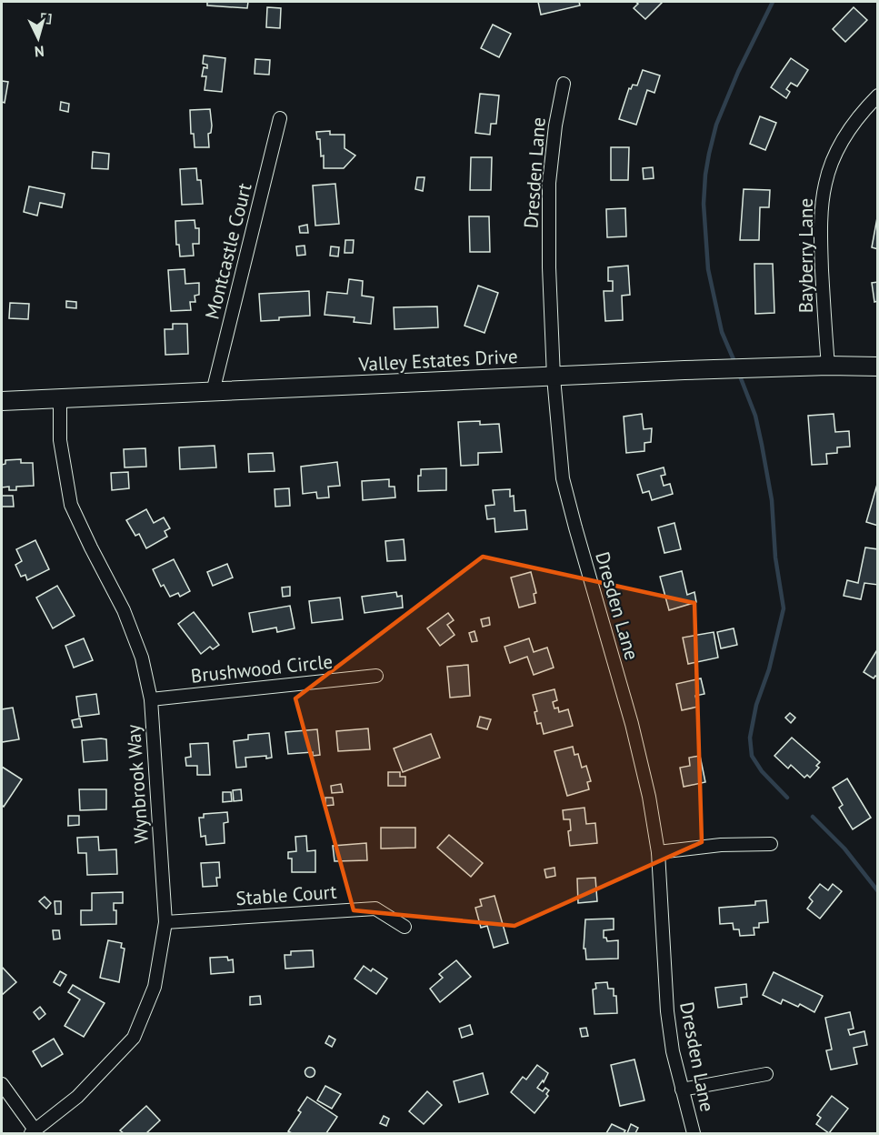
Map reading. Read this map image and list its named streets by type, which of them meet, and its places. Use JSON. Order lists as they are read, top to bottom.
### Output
{
  "streets": {
    "street": [
      "Dresden Lane",
      "Montcastle Court",
      "Bayberry Lane",
      "Valley Estates Drive",
      "Brushwood Circle",
      "Wynbrook Way",
      "Stable Court"
    ]
  },
  "crossings": [
    ["Dresden Lane", "Valley Estates Drive"],
    ["Montcastle Court", "Valley Estates Drive"],
    ["Bayberry Lane", "Valley Estates Drive"],
    ["Valley Estates Drive", "Wynbrook Way"],
    ["Brushwood Circle", "Wynbrook Way"],
    ["Wynbrook Way", "Stable Court"]
  ],
  "north": "bottom"
}
